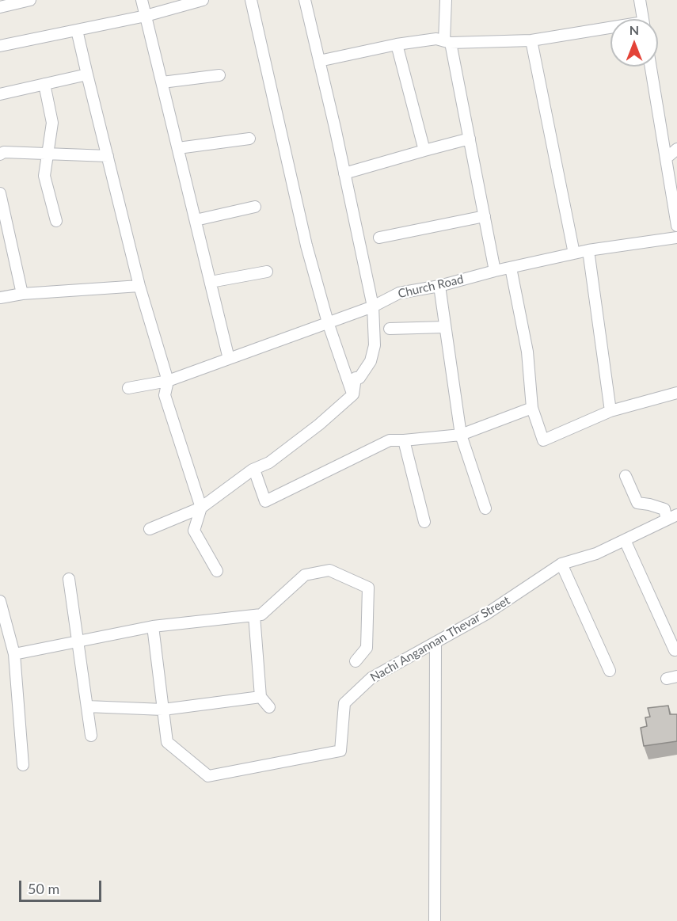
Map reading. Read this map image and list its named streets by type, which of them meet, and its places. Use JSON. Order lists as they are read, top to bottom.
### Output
{
  "streets": {
    "street": ["Church Road", "Nachi Angannan Thevar Street"]
  },
  "scale_bar": "50 m",
  "north": "top"
}
